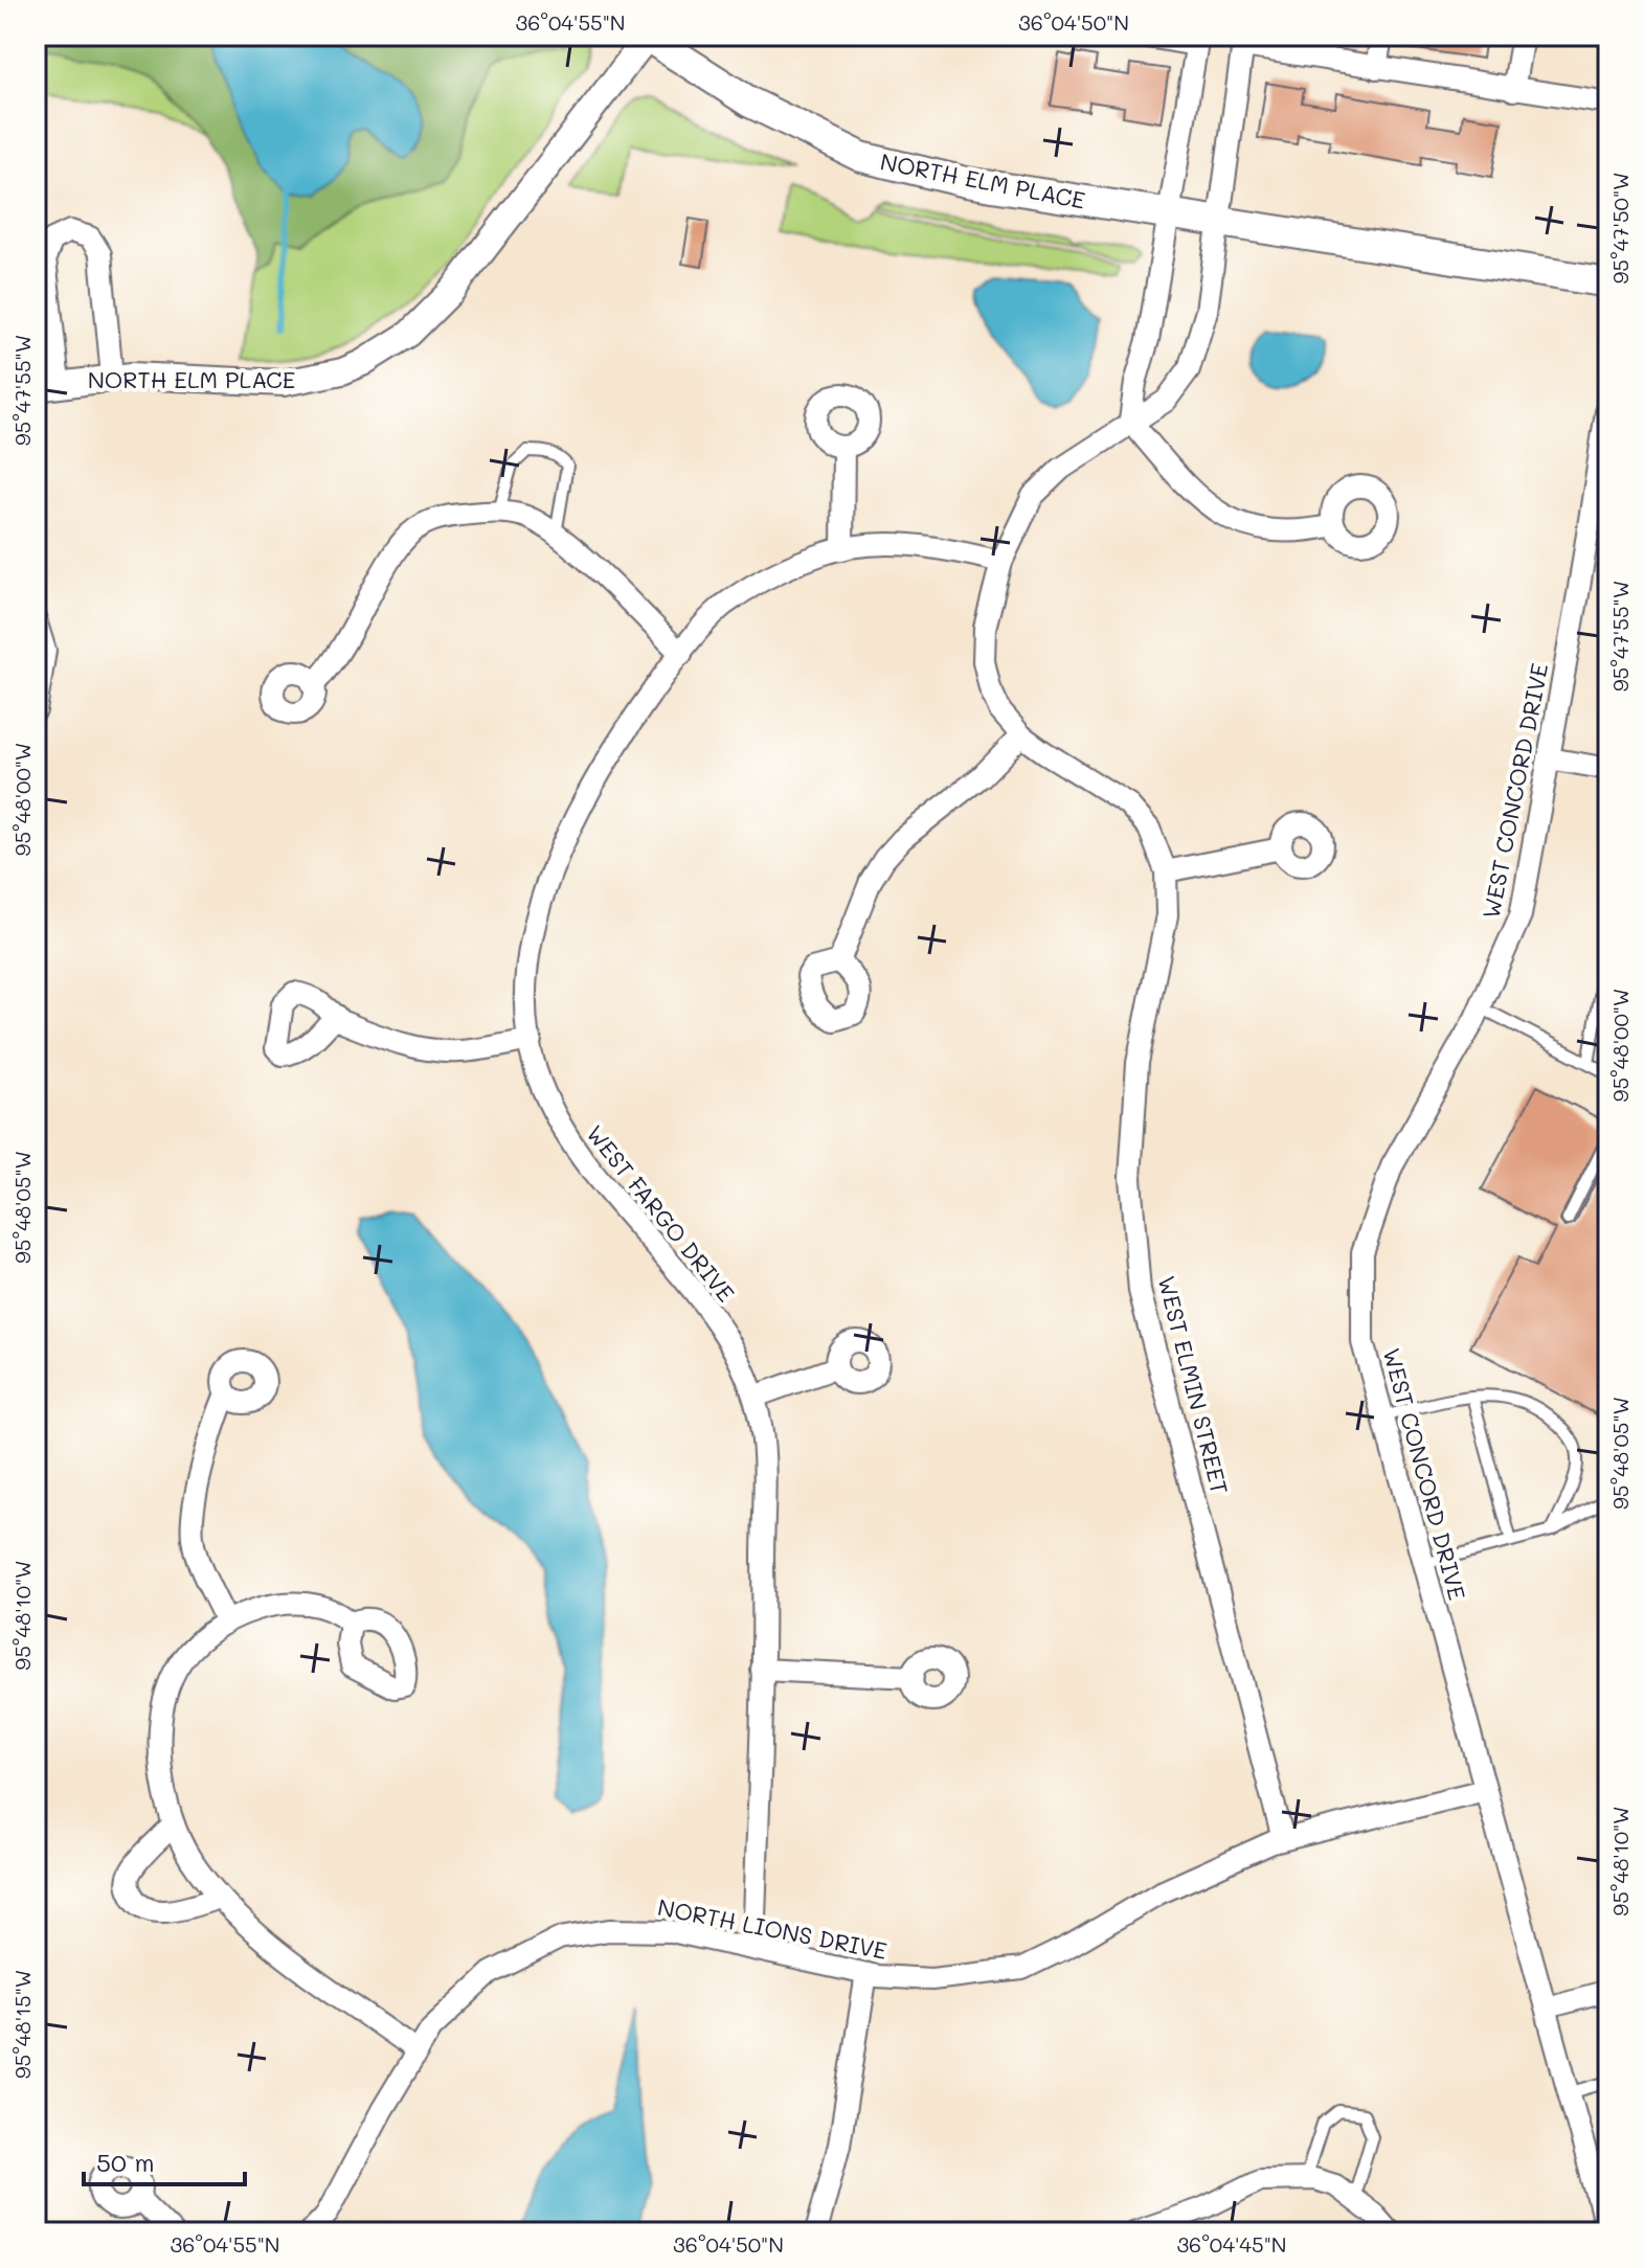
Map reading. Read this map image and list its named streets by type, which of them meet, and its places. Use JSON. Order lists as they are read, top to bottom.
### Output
{
  "streets": {
    "main road": ["NORTH ELM PLACE"],
    "street": [
      "WEST CONCORD DRIVE",
      "WEST FARGO DRIVE",
      "WEST ELMIN STREET",
      "NORTH LIONS DRIVE"
    ]
  },
  "crossings": [
    ["NORTH ELM PLACE", "WEST ELMIN STREET"],
    ["WEST CONCORD DRIVE", "NORTH LIONS DRIVE"],
    ["WEST FARGO DRIVE", "WEST ELMIN STREET"],
    ["WEST FARGO DRIVE", "NORTH LIONS DRIVE"],
    ["WEST ELMIN STREET", "NORTH LIONS DRIVE"]
  ],
  "scale_bar": "50 m",
  "coordinates": [
    "36°04'55\"N",
    "36°04'50\"N",
    "95°47'50\"W",
    "95°47'55\"W",
    "95°48'00\"W",
    "95°48'05\"W",
    "95°48'10\"W",
    "95°48'15\"W",
    "36°04'45\"N"
  ]
}
